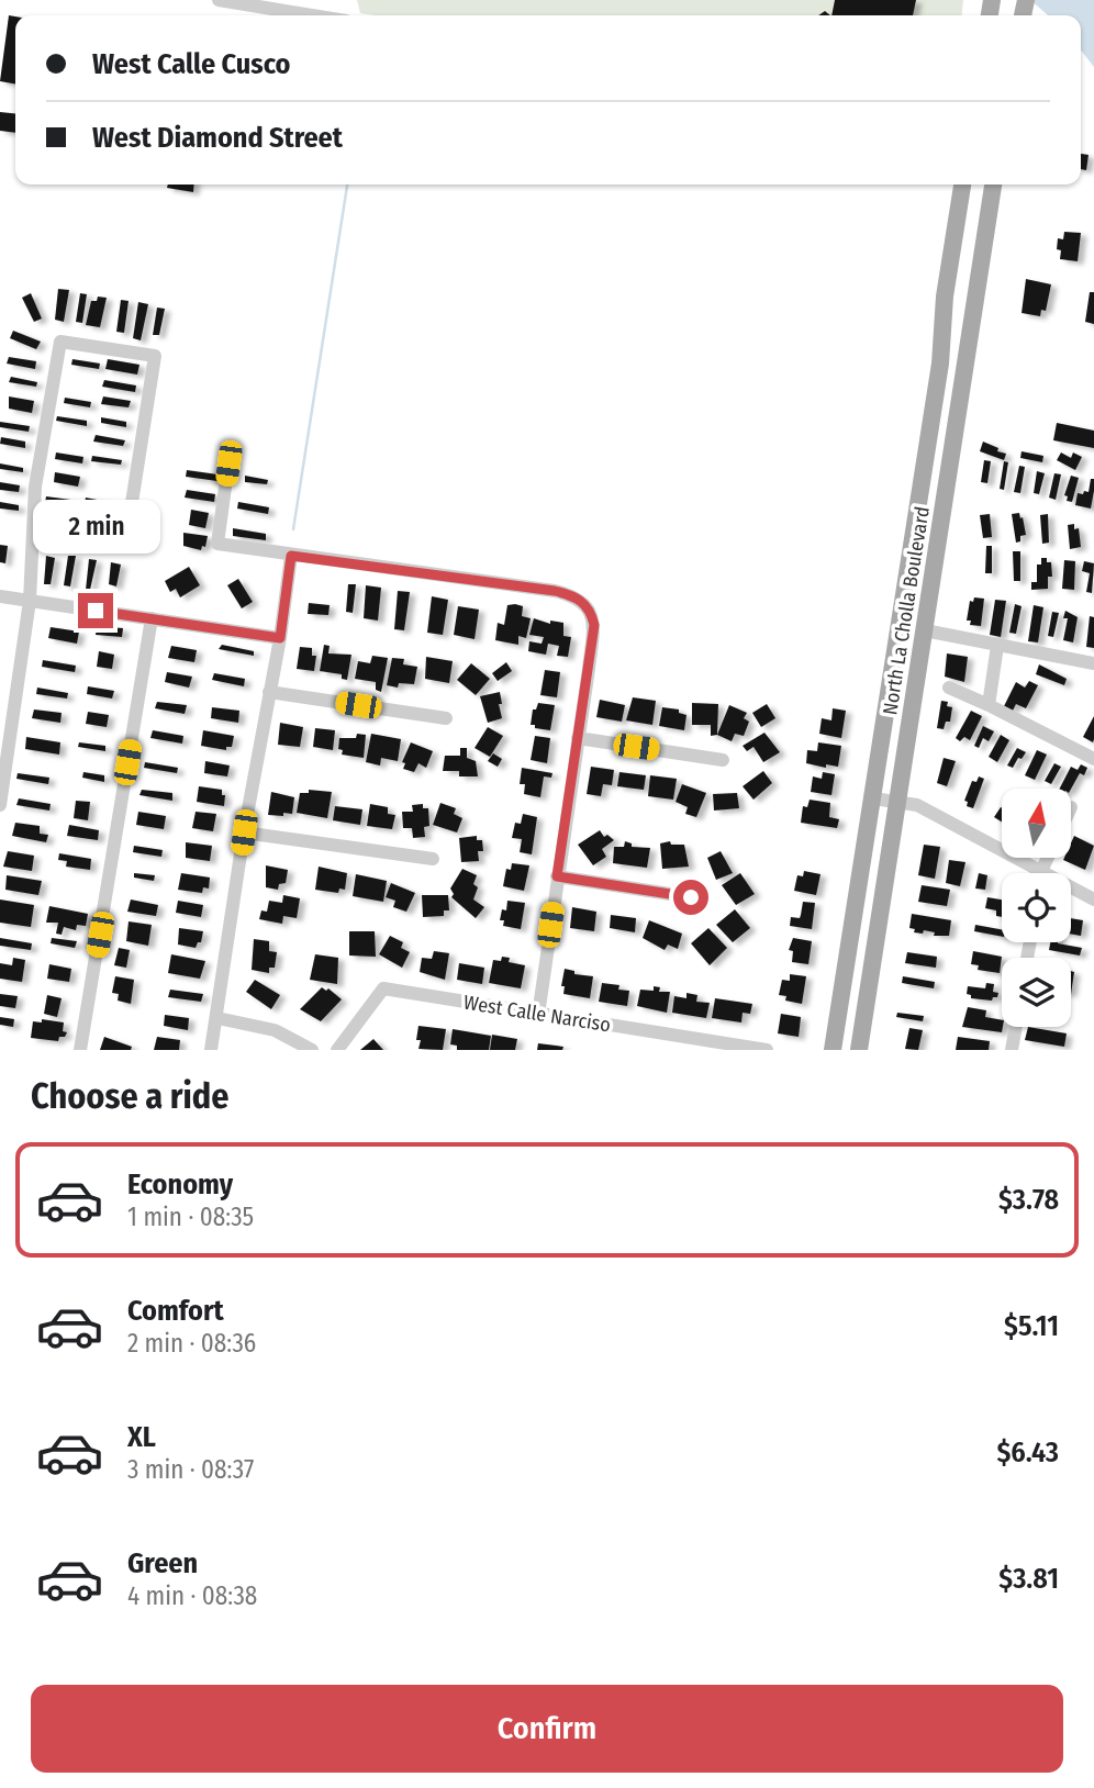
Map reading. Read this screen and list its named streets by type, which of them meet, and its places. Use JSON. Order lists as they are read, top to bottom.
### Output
{
  "streets": {
    "main road": ["North La Cholla Boulevard"],
    "street": ["West Calle Narciso"]
  },
  "north": "top",
  "page": {
    "banner": ["West Calle Cusco", "West Diamond Street"],
    "bubble": "2 min",
    "heading": "Choose a ride",
    "list": [
      {
        "name": "Economy",
        "note": "1 min · 08:35",
        "value": "$3.78"
      },
      {
        "name": "Comfort",
        "note": "2 min · 08:36",
        "value": "$5.11"
      },
      {
        "name": "XL",
        "note": "3 min · 08:37",
        "value": "$6.43"
      },
      {
        "name": "Green",
        "note": "4 min · 08:38",
        "value": "$3.81"
      }
    ],
    "buttons": "Confirm"
  }
}
